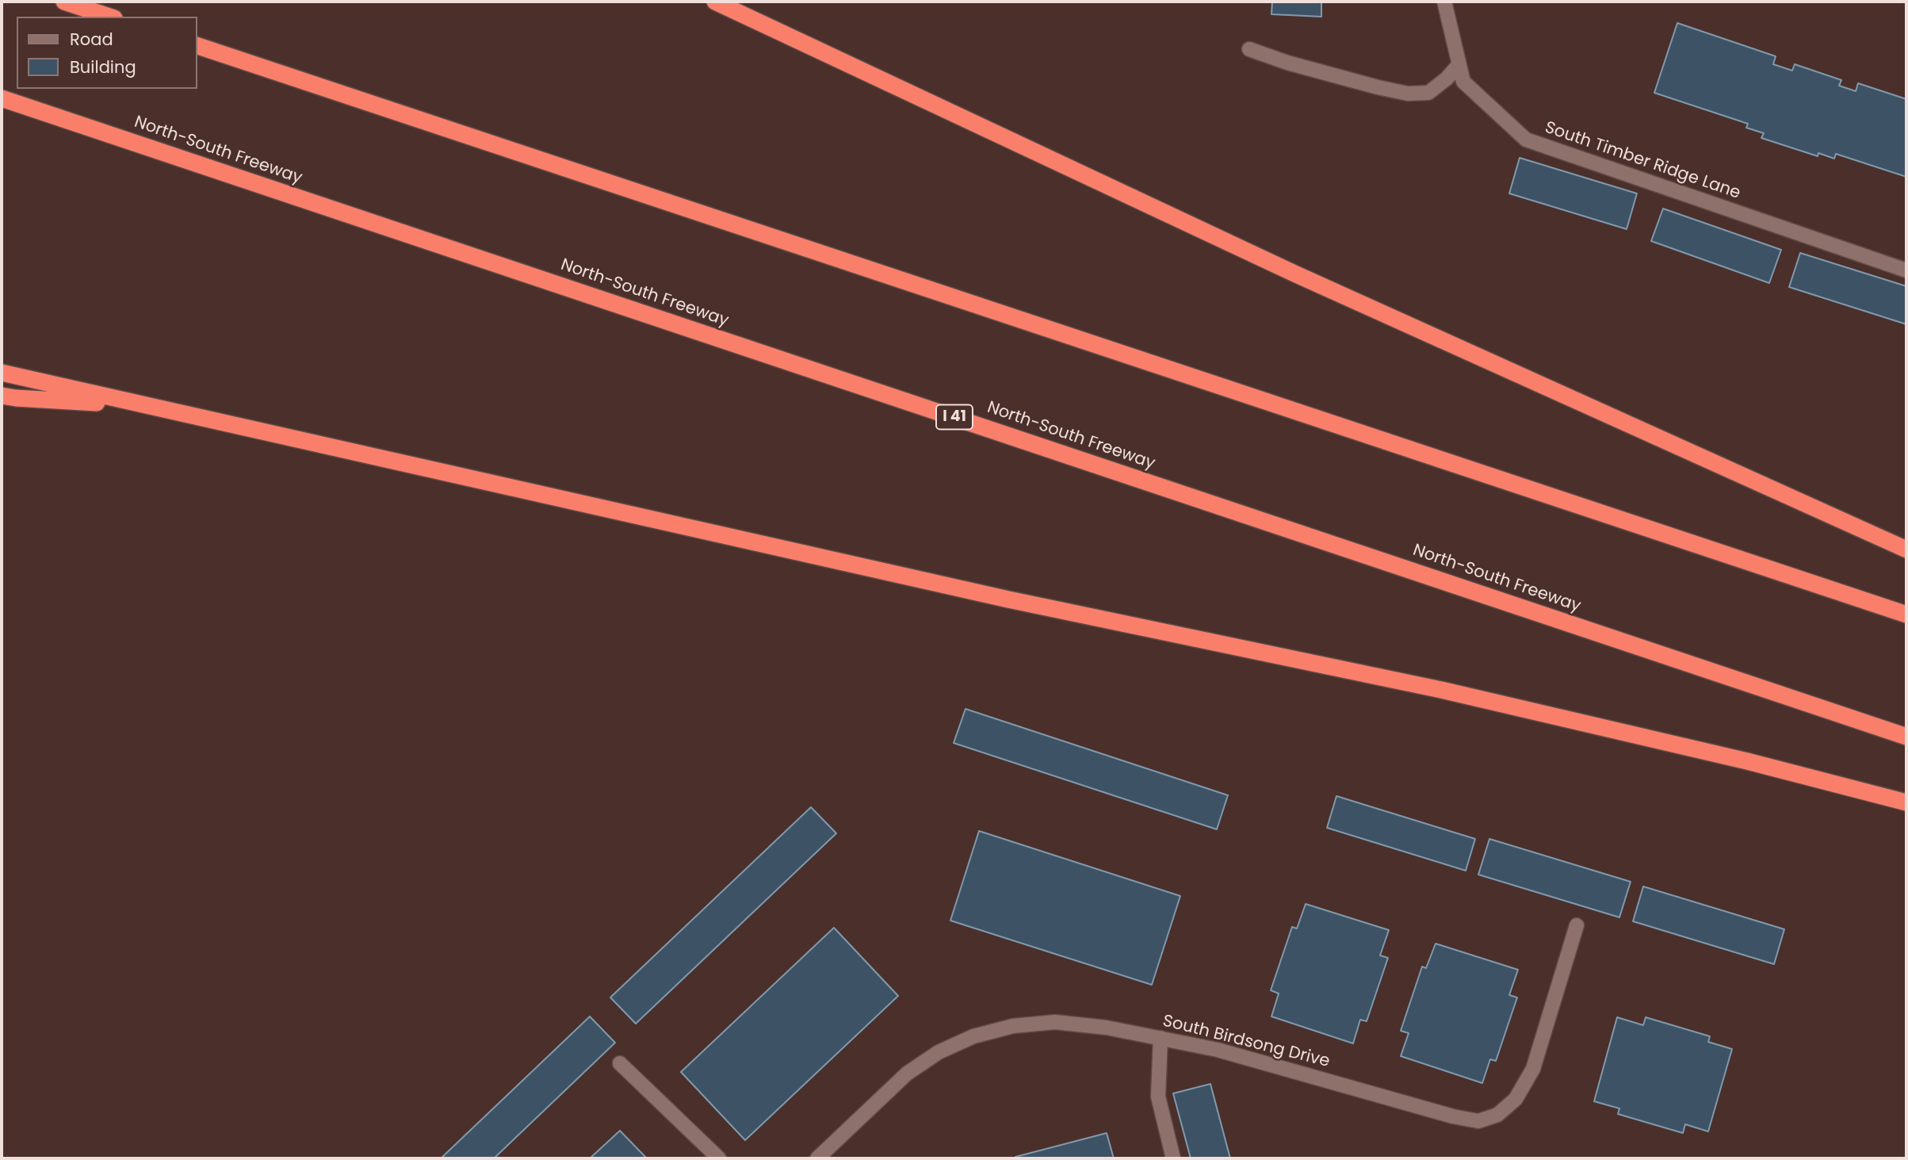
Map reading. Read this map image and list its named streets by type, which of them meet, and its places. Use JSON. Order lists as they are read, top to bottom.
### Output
{
  "streets": {
    "highway": ["North-South Freeway", "I 41"],
    "street": ["South Timber Ridge Lane", "South Birdsong Drive"]
  },
  "legend": ["Road", "Building"]
}
